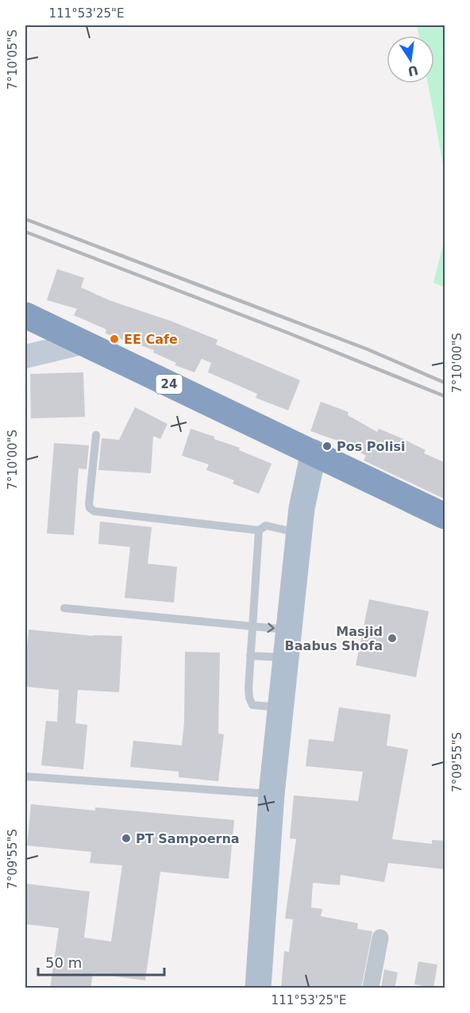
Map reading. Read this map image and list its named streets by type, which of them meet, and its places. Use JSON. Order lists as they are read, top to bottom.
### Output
{
  "streets": {
    "highway": ["24"]
  },
  "places": [
    "EE Cafe",
    "Pos Polisi",
    "Masjid Baabus Shofa",
    "PT Sampoerna"
  ],
  "scale_bar": "50 m",
  "north": "bottom",
  "coordinates": [
    "111°53'25\"E",
    "7°10'05\"S",
    "7°10'00\"S",
    "7°09'55\"S"
  ]
}
